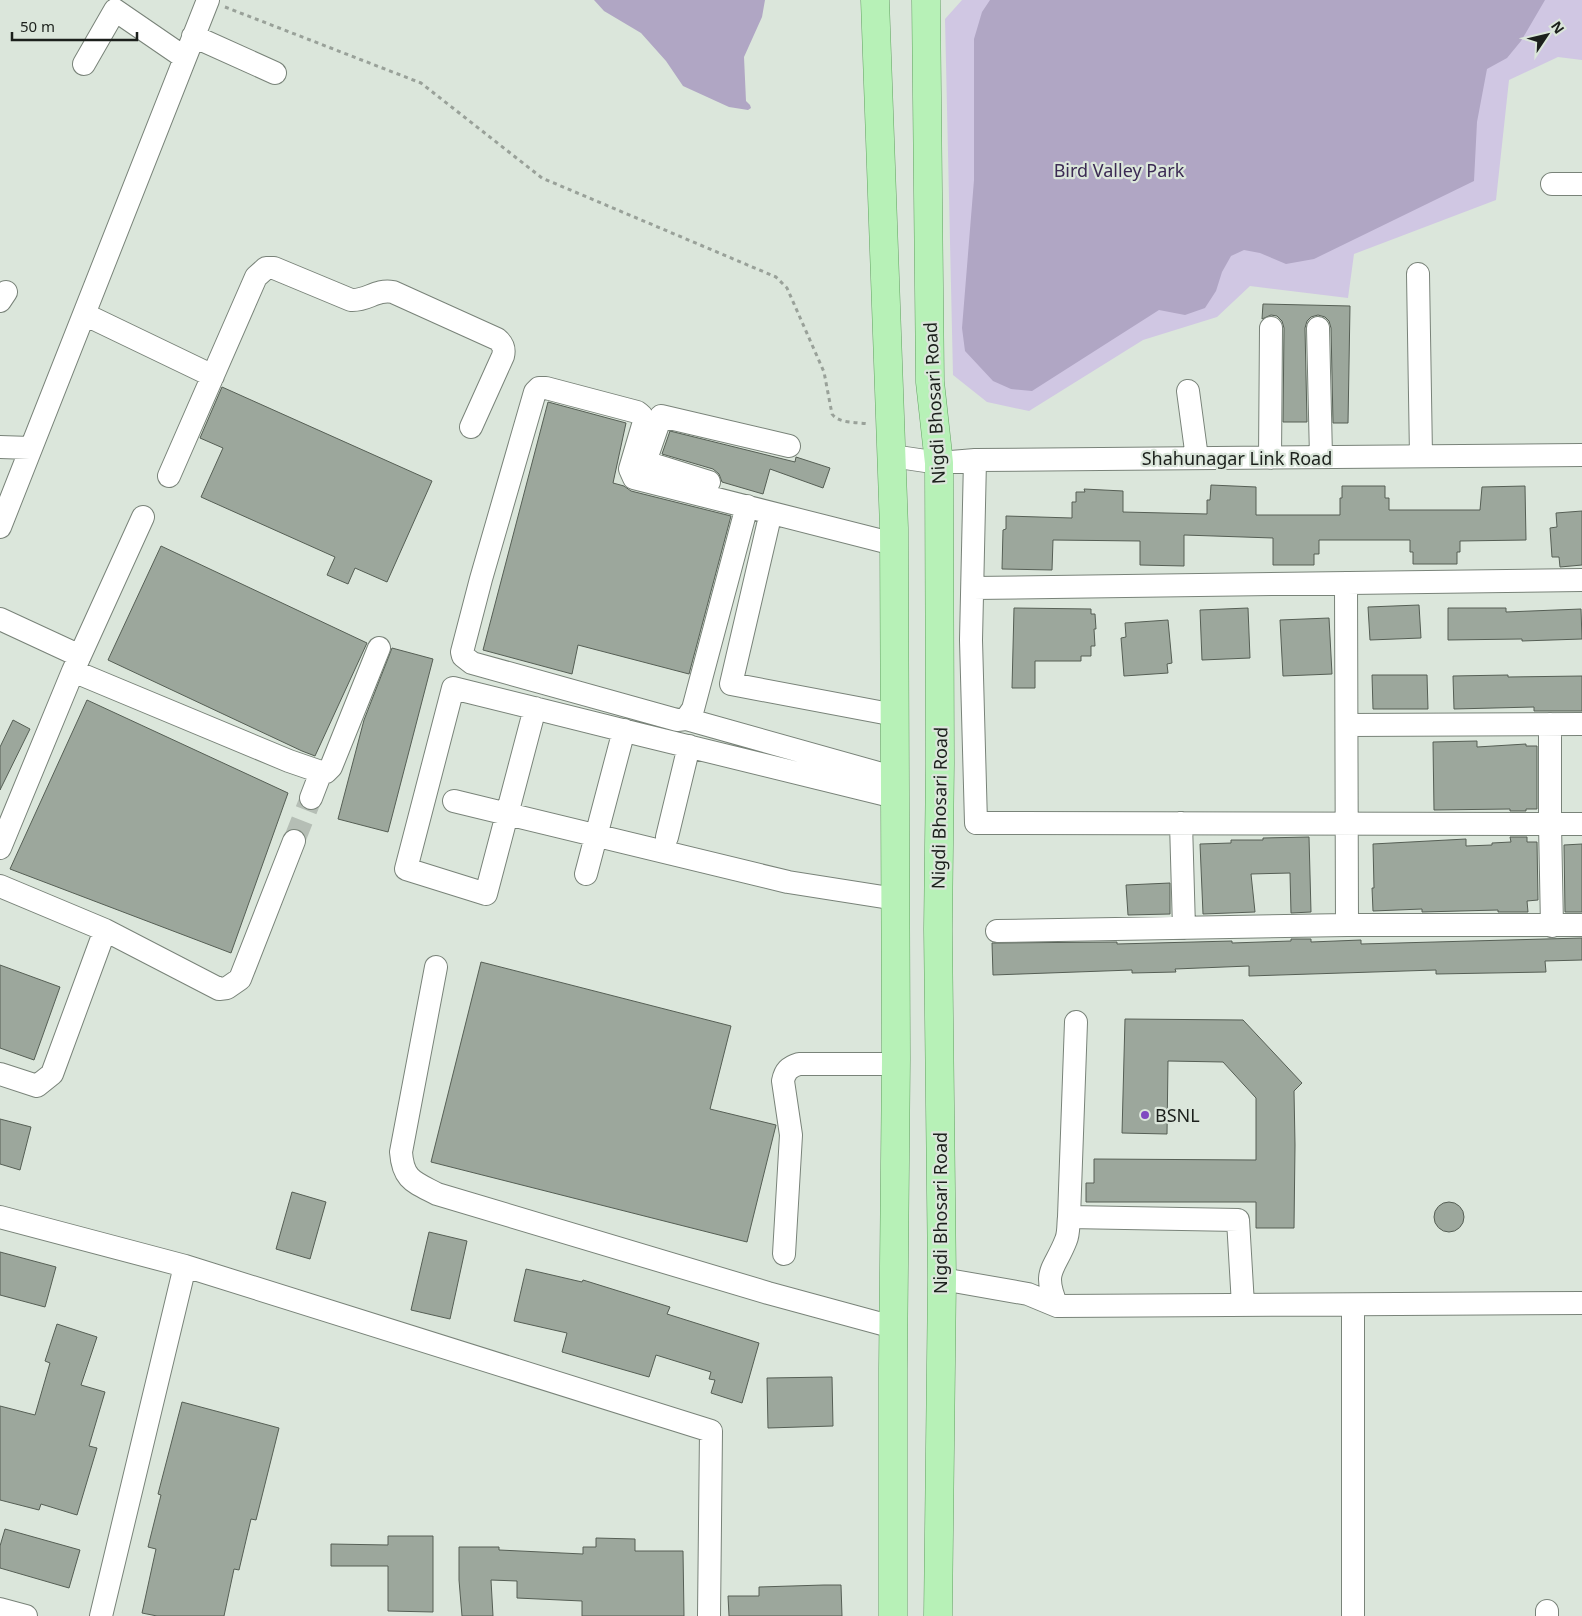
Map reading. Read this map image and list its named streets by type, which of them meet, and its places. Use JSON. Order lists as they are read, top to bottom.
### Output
{
  "streets": {
    "main road": ["Nigdi Bhosari Road"],
    "street": ["Shahunagar Link Road"]
  },
  "crossings": [
    ["Nigdi Bhosari Road", "Shahunagar Link Road"]
  ],
  "parks": ["Bird Valley Park"],
  "places": ["BSNL"],
  "scale_bar": "50 m",
  "north": "top right"
}
